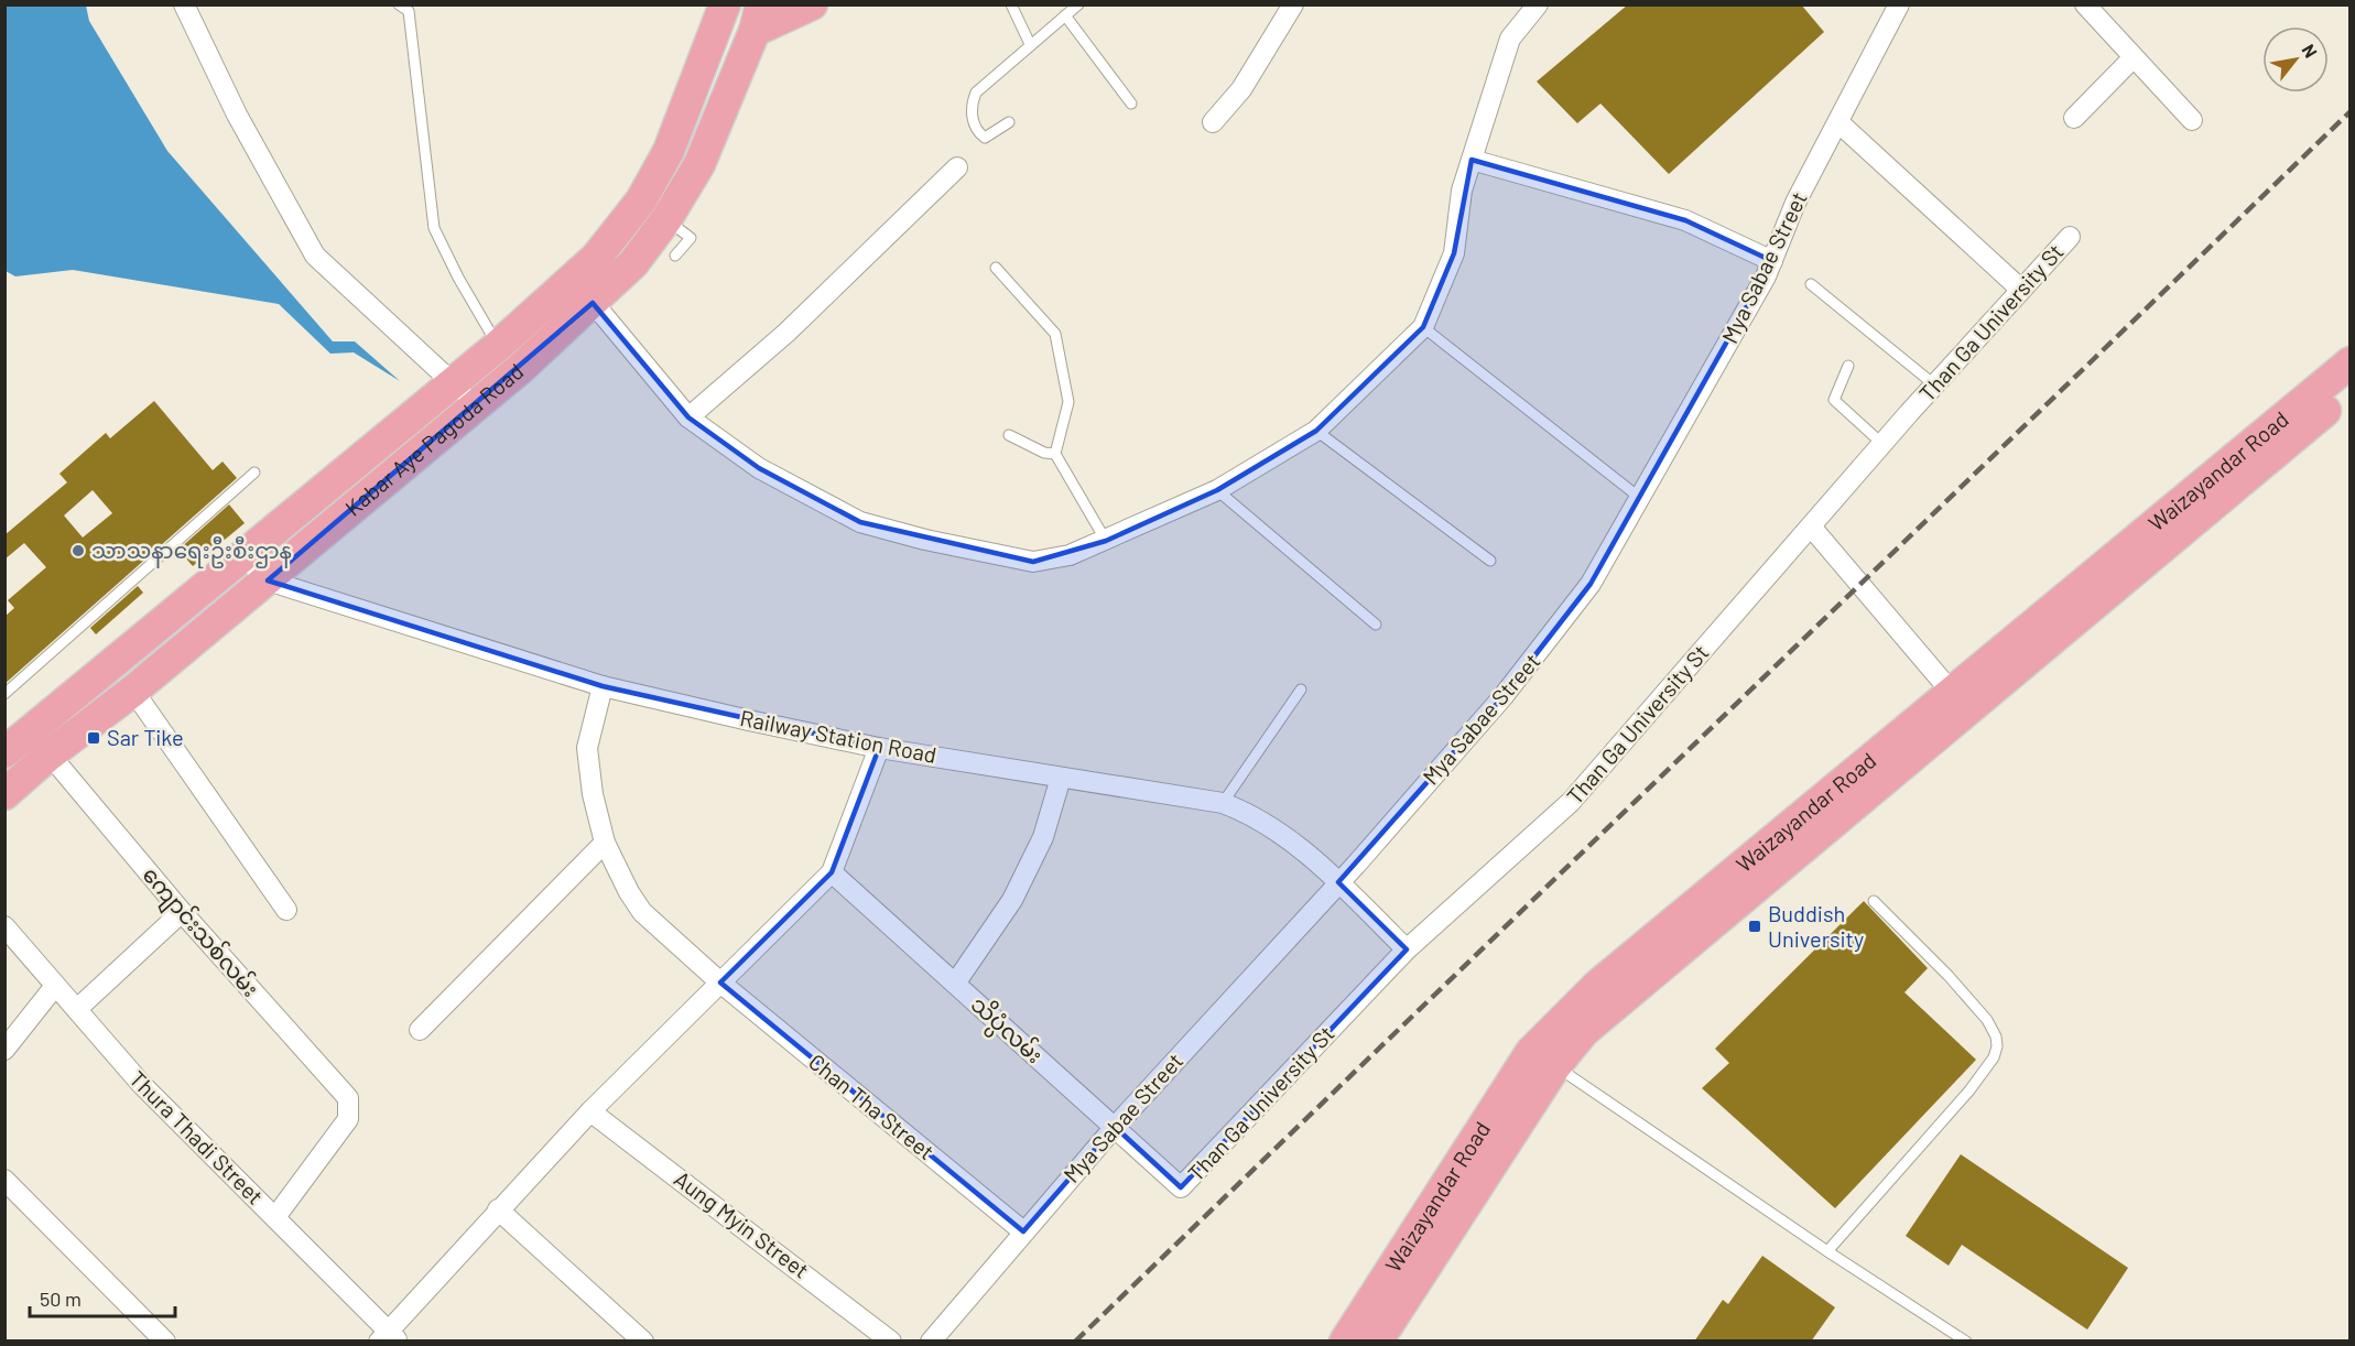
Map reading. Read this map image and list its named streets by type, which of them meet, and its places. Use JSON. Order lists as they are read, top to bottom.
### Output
{
  "streets": {
    "main road": ["Kabar Aye Pagoda Road", "Waizayandar Road"],
    "street": [
      "Mya Sabae Street",
      "Than Ga University St",
      "Railway Station Road",
      "ကျောင်းသစ်လမ်း",
      "သိပ္ပံလမ်း",
      "Chan Tha Street",
      "Thura Thadi Street",
      "Aung Myin Street"
    ]
  },
  "crossings": [
    ["Mya Sabae Street", "Railway Station Road"],
    ["Mya Sabae Street", "သိပ္ပံလမ်း"],
    ["Mya Sabae Street", "Chan Tha Street"],
    ["Than Ga University St", "Railway Station Road"],
    ["Than Ga University St", "သိပ္ပံလမ်း"],
    ["Kabar Aye Pagoda Road", "Railway Station Road"],
    ["Kabar Aye Pagoda Road", "ကျောင်းသစ်လမ်း"],
    ["Railway Station Road", "Chan Tha Street"],
    ["ကျောင်းသစ်လမ်း", "Thura Thadi Street"]
  ],
  "places": {
    "other": ["သာသနာရေးဦးစီးဌာန"],
    "transit": ["Sar Tike", "Buddish University"]
  },
  "scale_bar": "50 m",
  "north": "top right"
}
